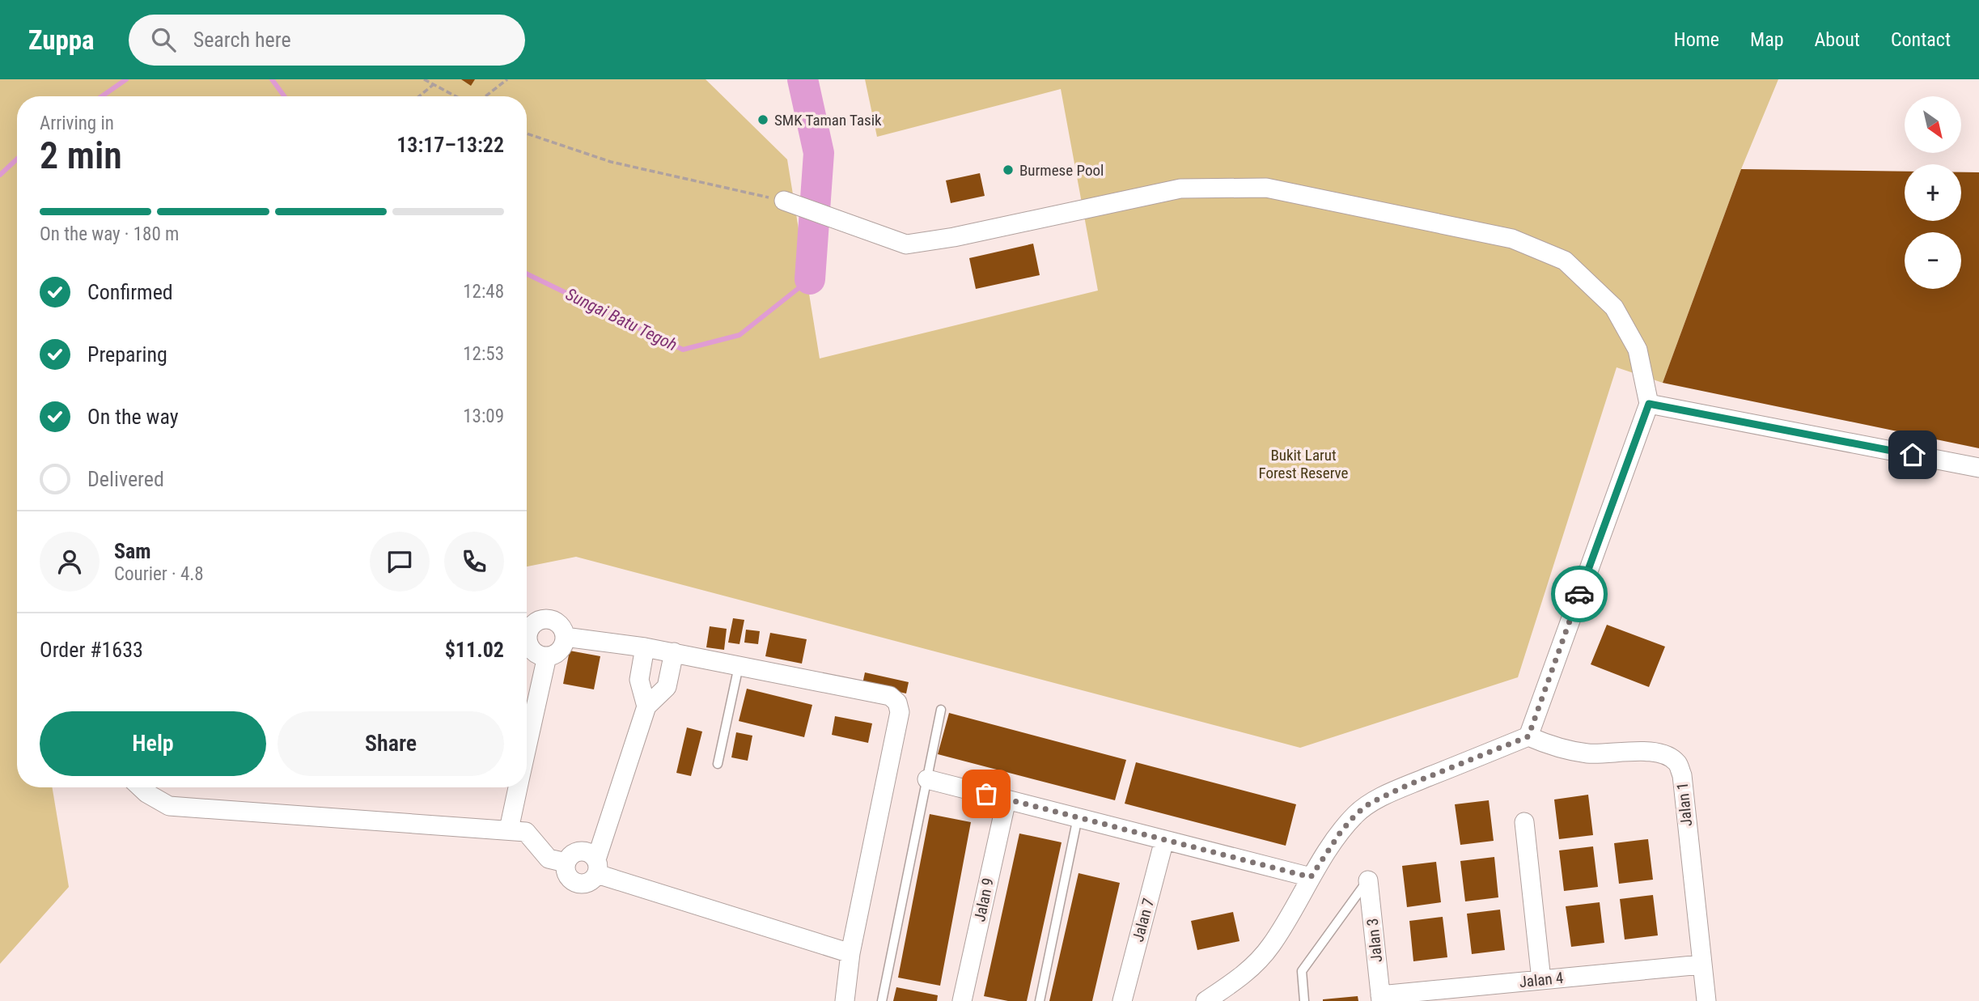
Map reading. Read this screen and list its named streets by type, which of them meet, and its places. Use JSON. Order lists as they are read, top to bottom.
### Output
{
  "streets": {
    "street": [
      "Jalan 1",
      "Jalan 9",
      "Jalan 7",
      "Jalan 3",
      "Jalan 4"
    ]
  },
  "crossings": [
    ["Jalan 1", "Jalan 4"],
    ["Jalan 3", "Jalan 4"]
  ],
  "water": ["Sungai Batu Tegoh"],
  "parks": ["Bukit Larut Forest Reserve"],
  "places": ["SMK Taman Tasik", "Burmese Pool"],
  "north": "bottom right",
  "page": {
    "header": "Zuppa",
    "search": "Search here",
    "nav": [
      "Home",
      "Map",
      "About",
      "Contact"
    ],
    "map_buttons": ["+", "−"],
    "heading": ["2 min", "Arriving in", "13:17–13:22"],
    "panel": [
      "Sam",
      "Courier · 4.8",
      "Order #1633",
      "$11.02"
    ],
    "bar": "On the way · 180 m",
    "list": [
      ["Confirmed", "12:48"],
      ["Preparing", "12:53"],
      ["On the way", "13:09"],
      "Delivered"
    ],
    "buttons": ["Help", "Share"]
  }
}
